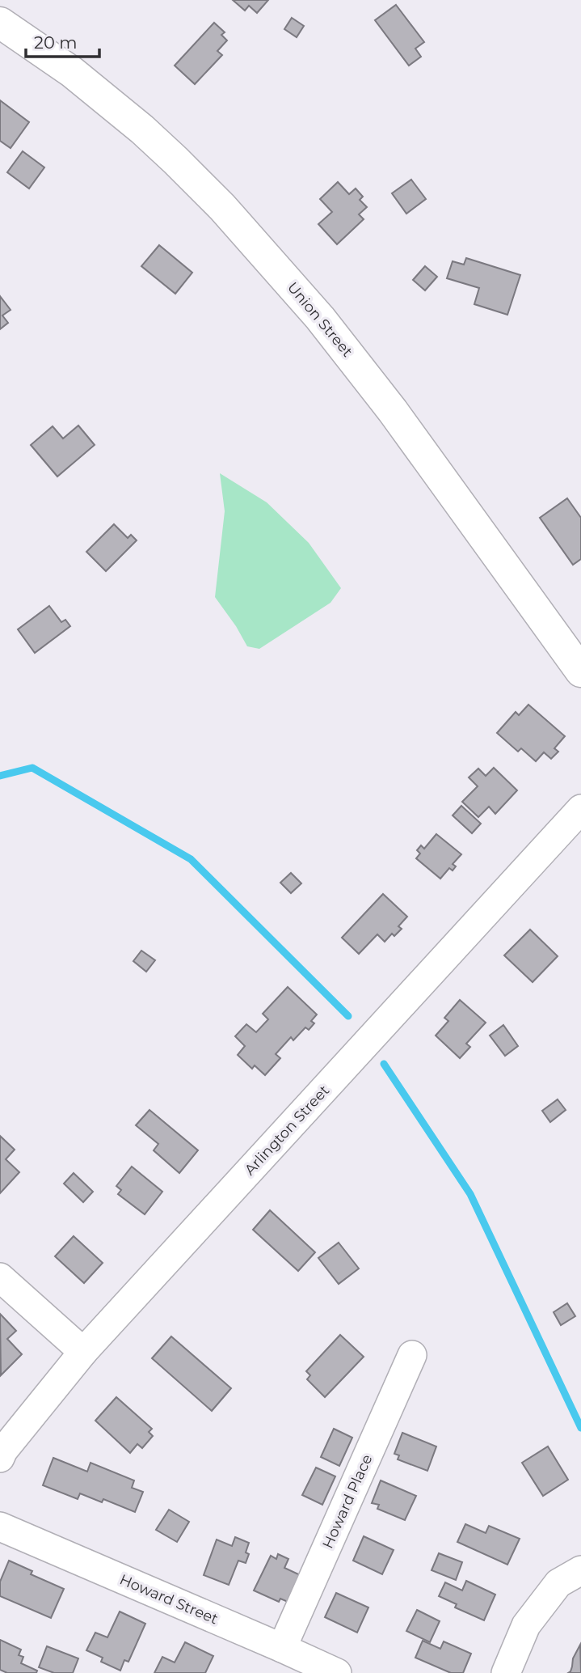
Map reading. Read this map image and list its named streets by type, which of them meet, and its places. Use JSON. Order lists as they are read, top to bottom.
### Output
{
  "streets": {
    "main road": ["Union Street"],
    "street": ["Arlington Street", "Howard Place", "Howard Street"]
  },
  "crossings": [
    ["Howard Place", "Howard Street"]
  ],
  "scale_bar": "20 m"
}
